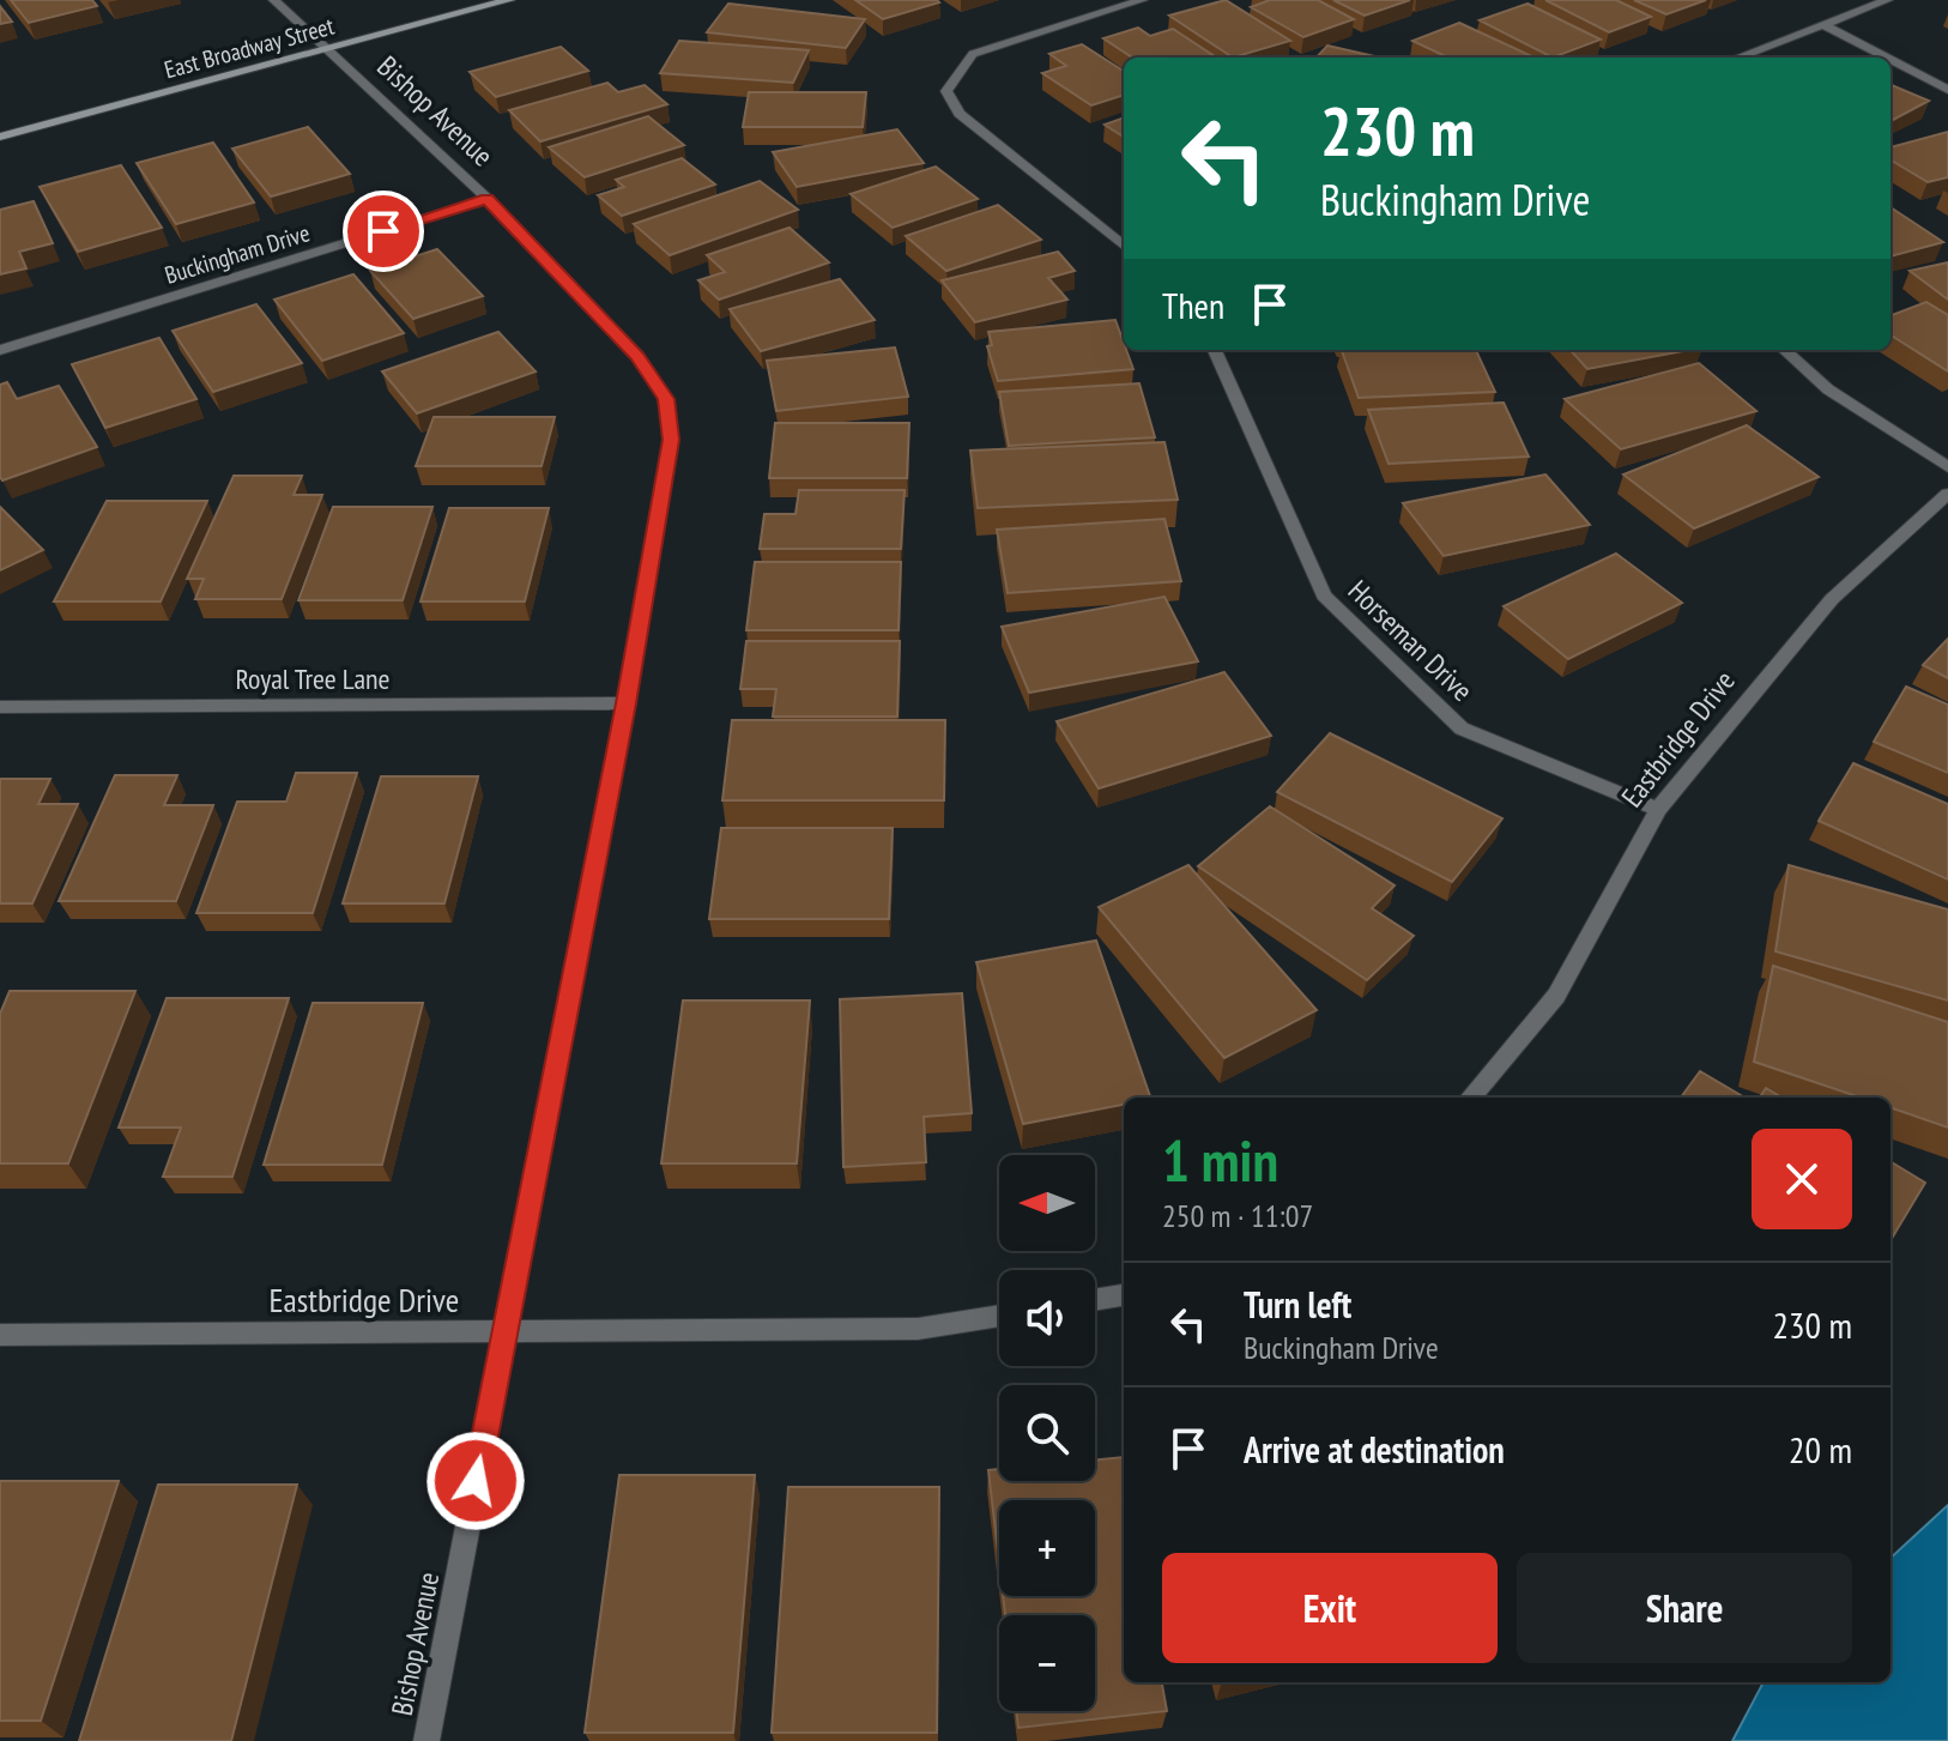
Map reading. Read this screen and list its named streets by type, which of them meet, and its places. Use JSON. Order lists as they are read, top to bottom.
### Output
{
  "streets": {
    "main road": ["East Broadway Street"],
    "street": [
      "Bishop Avenue",
      "Buckingham Drive",
      "Horseman Drive",
      "Royal Tree Lane",
      "Eastbridge Drive"
    ]
  },
  "crossings": [
    ["East Broadway Street", "Bishop Avenue"],
    ["Bishop Avenue", "Buckingham Drive"],
    ["Bishop Avenue", "Royal Tree Lane"],
    ["Bishop Avenue", "Eastbridge Drive"],
    ["Horseman Drive", "Eastbridge Drive"]
  ],
  "north": "left",
  "page": {
    "turn": ["230 m", "Buckingham Drive"],
    "then": "Then",
    "heading": ["1 min", "250 m · 11:07"],
    "map_buttons": ["+", "−"],
    "list": [
      {
        "name": "Turn left",
        "note": "Buckingham Drive",
        "value": "230 m"
      },
      {
        "name": "Arrive at destination",
        "value": "20 m"
      }
    ],
    "buttons": ["Exit", "Share"]
  }
}
